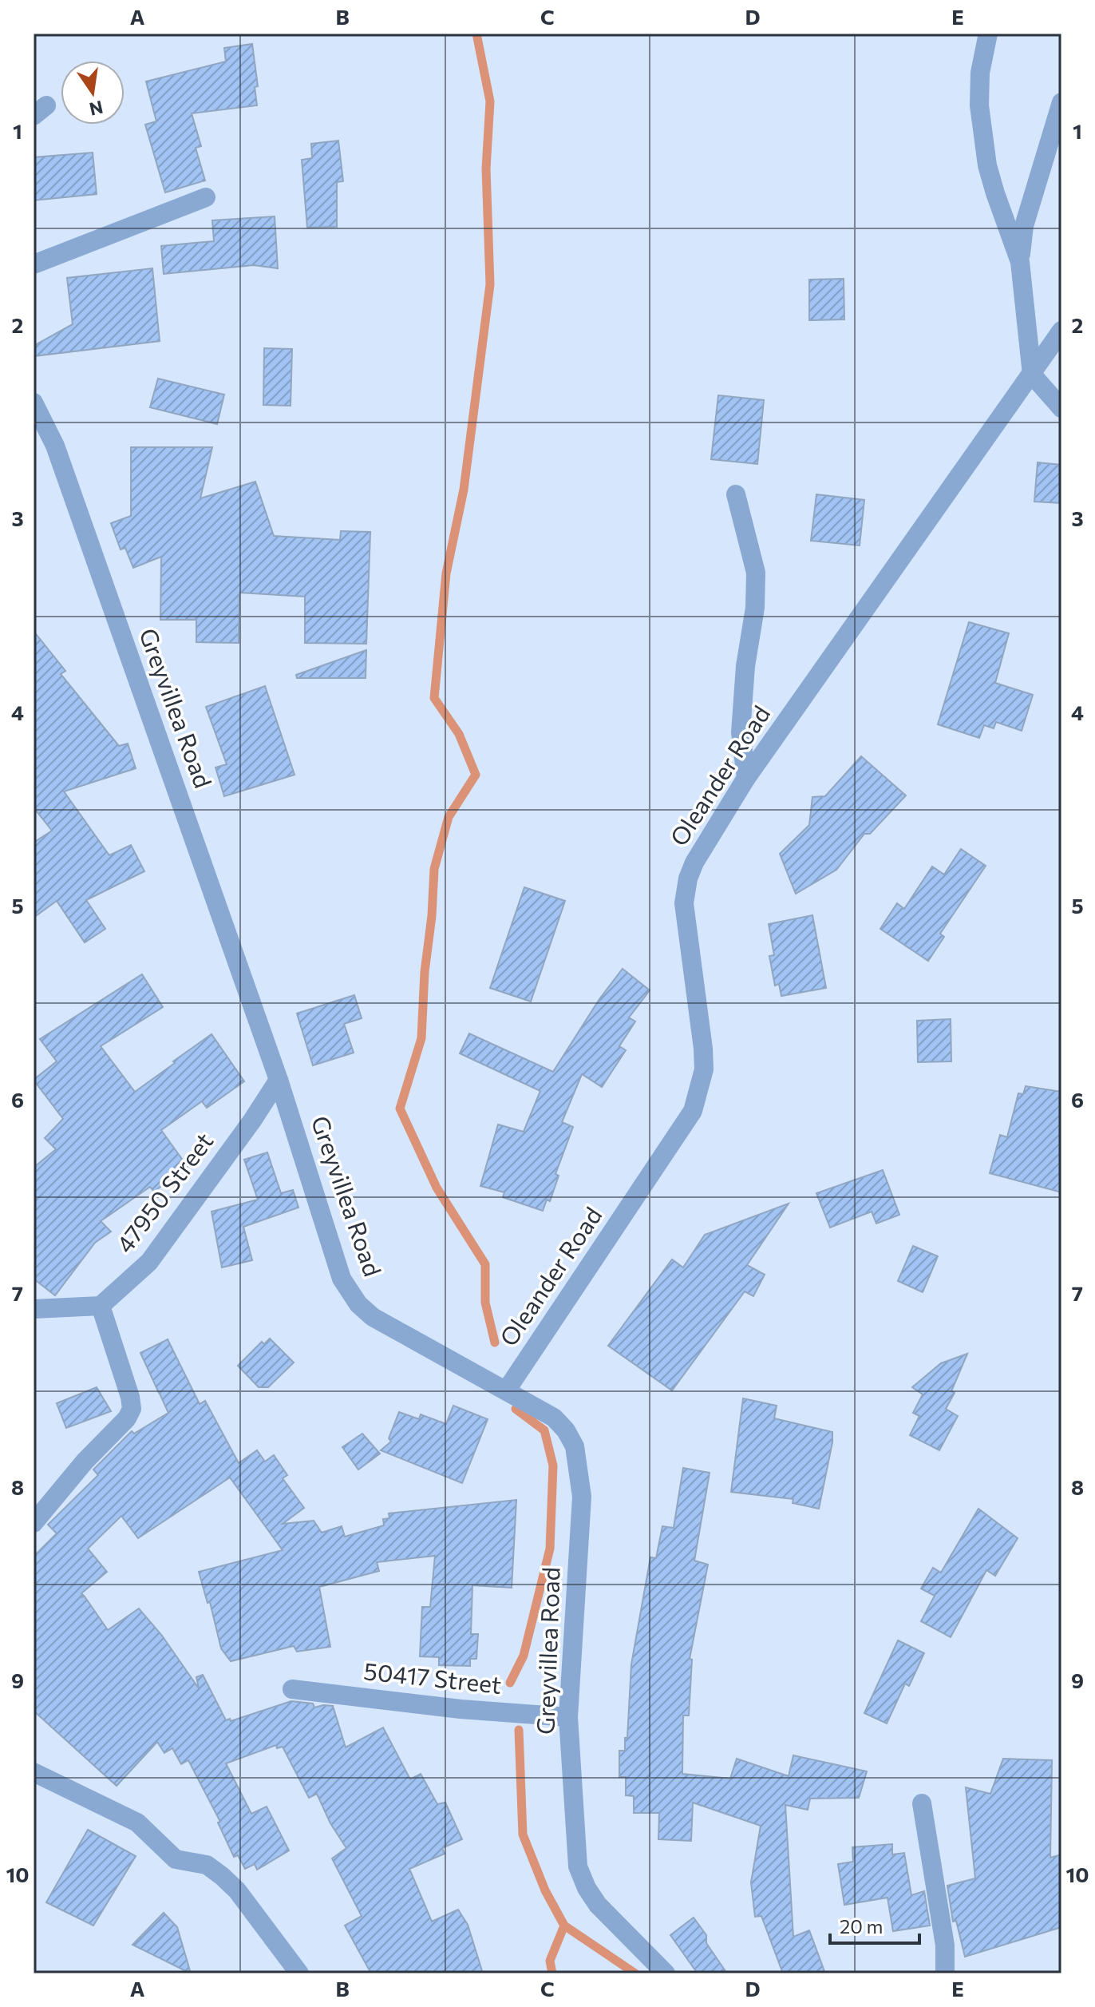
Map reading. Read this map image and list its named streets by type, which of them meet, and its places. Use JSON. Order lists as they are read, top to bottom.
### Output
{
  "streets": {
    "street": [
      "Greyvillea Road",
      "Oleander Road",
      "47950 Street",
      "50417 Street"
    ]
  },
  "crossings": [
    ["Greyvillea Road", "Oleander Road"],
    ["Greyvillea Road", "47950 Street"],
    ["Greyvillea Road", "50417 Street"]
  ],
  "scale_bar": "20 m",
  "north": "bottom",
  "grid": {
    "columns": [
      "A",
      "B",
      "C",
      "D",
      "E"
    ],
    "rows": [
      "1",
      "2",
      "3",
      "4",
      "5",
      "6",
      "7",
      "8",
      "9",
      "10"
    ]
  }
}
